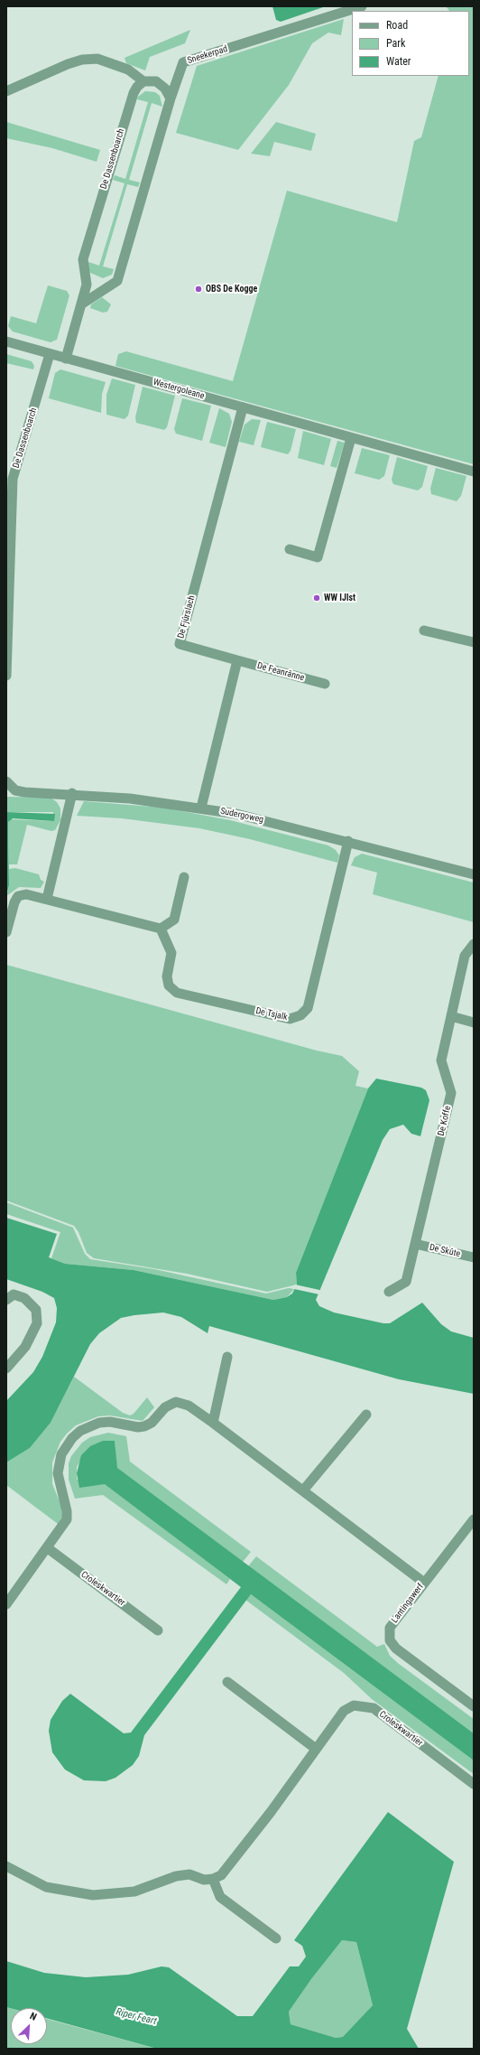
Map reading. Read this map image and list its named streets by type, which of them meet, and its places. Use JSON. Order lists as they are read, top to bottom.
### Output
{
  "streets": {
    "street": [
      "Sneekerpad",
      "De Dassenboarch",
      "Westergoleane",
      "De Fjûrslach",
      "De Feanrânne",
      "Sudergoweg",
      "De Tsjalk",
      "De Koffe",
      "De Skûte",
      "Croleskwartier",
      "Lantingawerf"
    ]
  },
  "crossings": [
    ["De Dassenboarch", "Westergoleane"],
    ["Westergoleane", "De Fjûrslach"],
    ["De Fjûrslach", "De Feanrânne"],
    ["Sudergoweg", "De Tsjalk"],
    ["De Koffe", "De Skûte"]
  ],
  "water": ["Riper Feart"],
  "places": ["OBS De Kogge", "WW IJlst"],
  "legend": ["Road", "Park", "Water"],
  "north": "top right"
}
